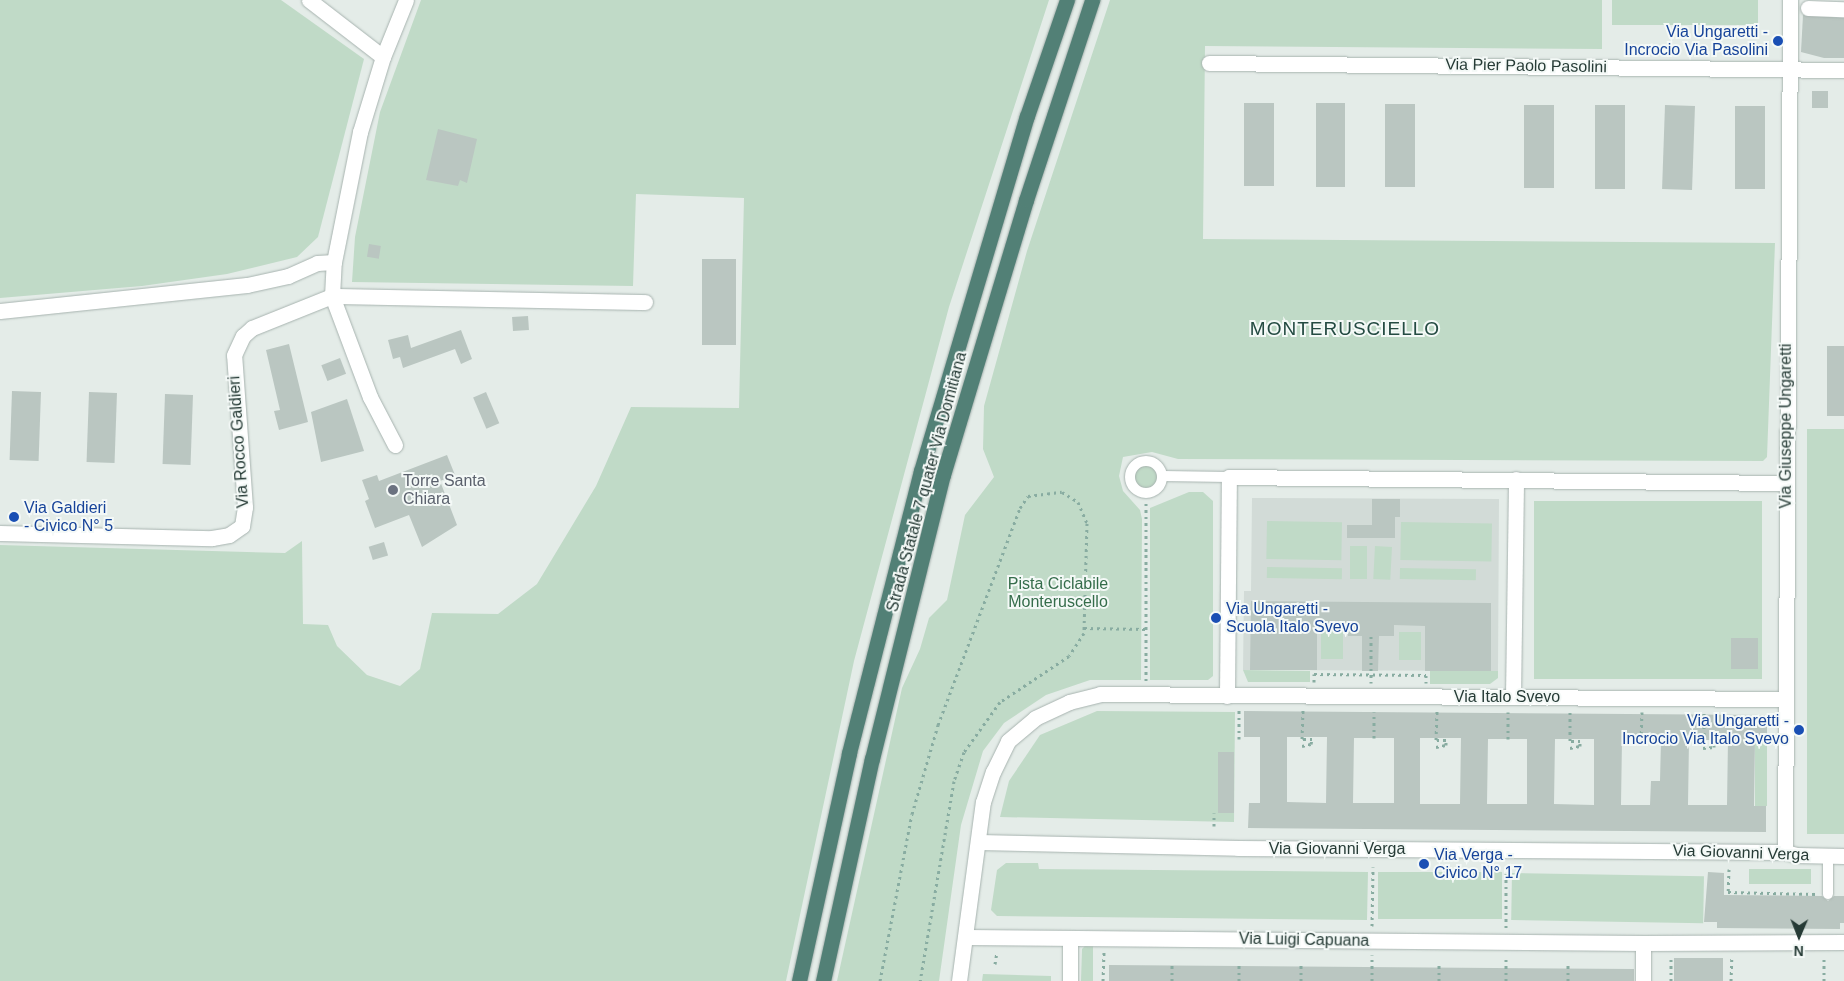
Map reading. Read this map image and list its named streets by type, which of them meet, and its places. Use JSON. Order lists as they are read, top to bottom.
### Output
{
  "streets": {
    "highway": ["Strada Statale 7 quater Via Domitiana"],
    "street": [
      "Via Pier Paolo Pasolini",
      "Via Giuseppe Ungaretti",
      "Via Rocco Galdieri",
      "Via Italo Svevo",
      "Via Giovanni Verga",
      "Via Luigi Capuana"
    ]
  },
  "crossings": [
    ["Via Pier Paolo Pasolini", "Via Giuseppe Ungaretti"],
    ["Via Giuseppe Ungaretti", "Via Italo Svevo"],
    ["Via Giuseppe Ungaretti", "Via Giovanni Verga"],
    ["Via Italo Svevo", "Via Giovanni Verga"],
    ["Via Italo Svevo", "Via Luigi Capuana"]
  ],
  "districts": ["MONTERUSCIELLO"],
  "parks": ["Pista Ciclabile Monteruscello"],
  "places": [
    "Via Ungaretti - Incrocio Via Pasolini",
    "Torre Santa Chiara",
    "Via Galdieri - Civico N° 5",
    "Via Ungaretti - Scuola Italo Svevo",
    "Via Ungaretti - Incrocio Via Italo Svevo",
    "Via Verga - Civico N° 17"
  ],
  "north": "bottom"
}
